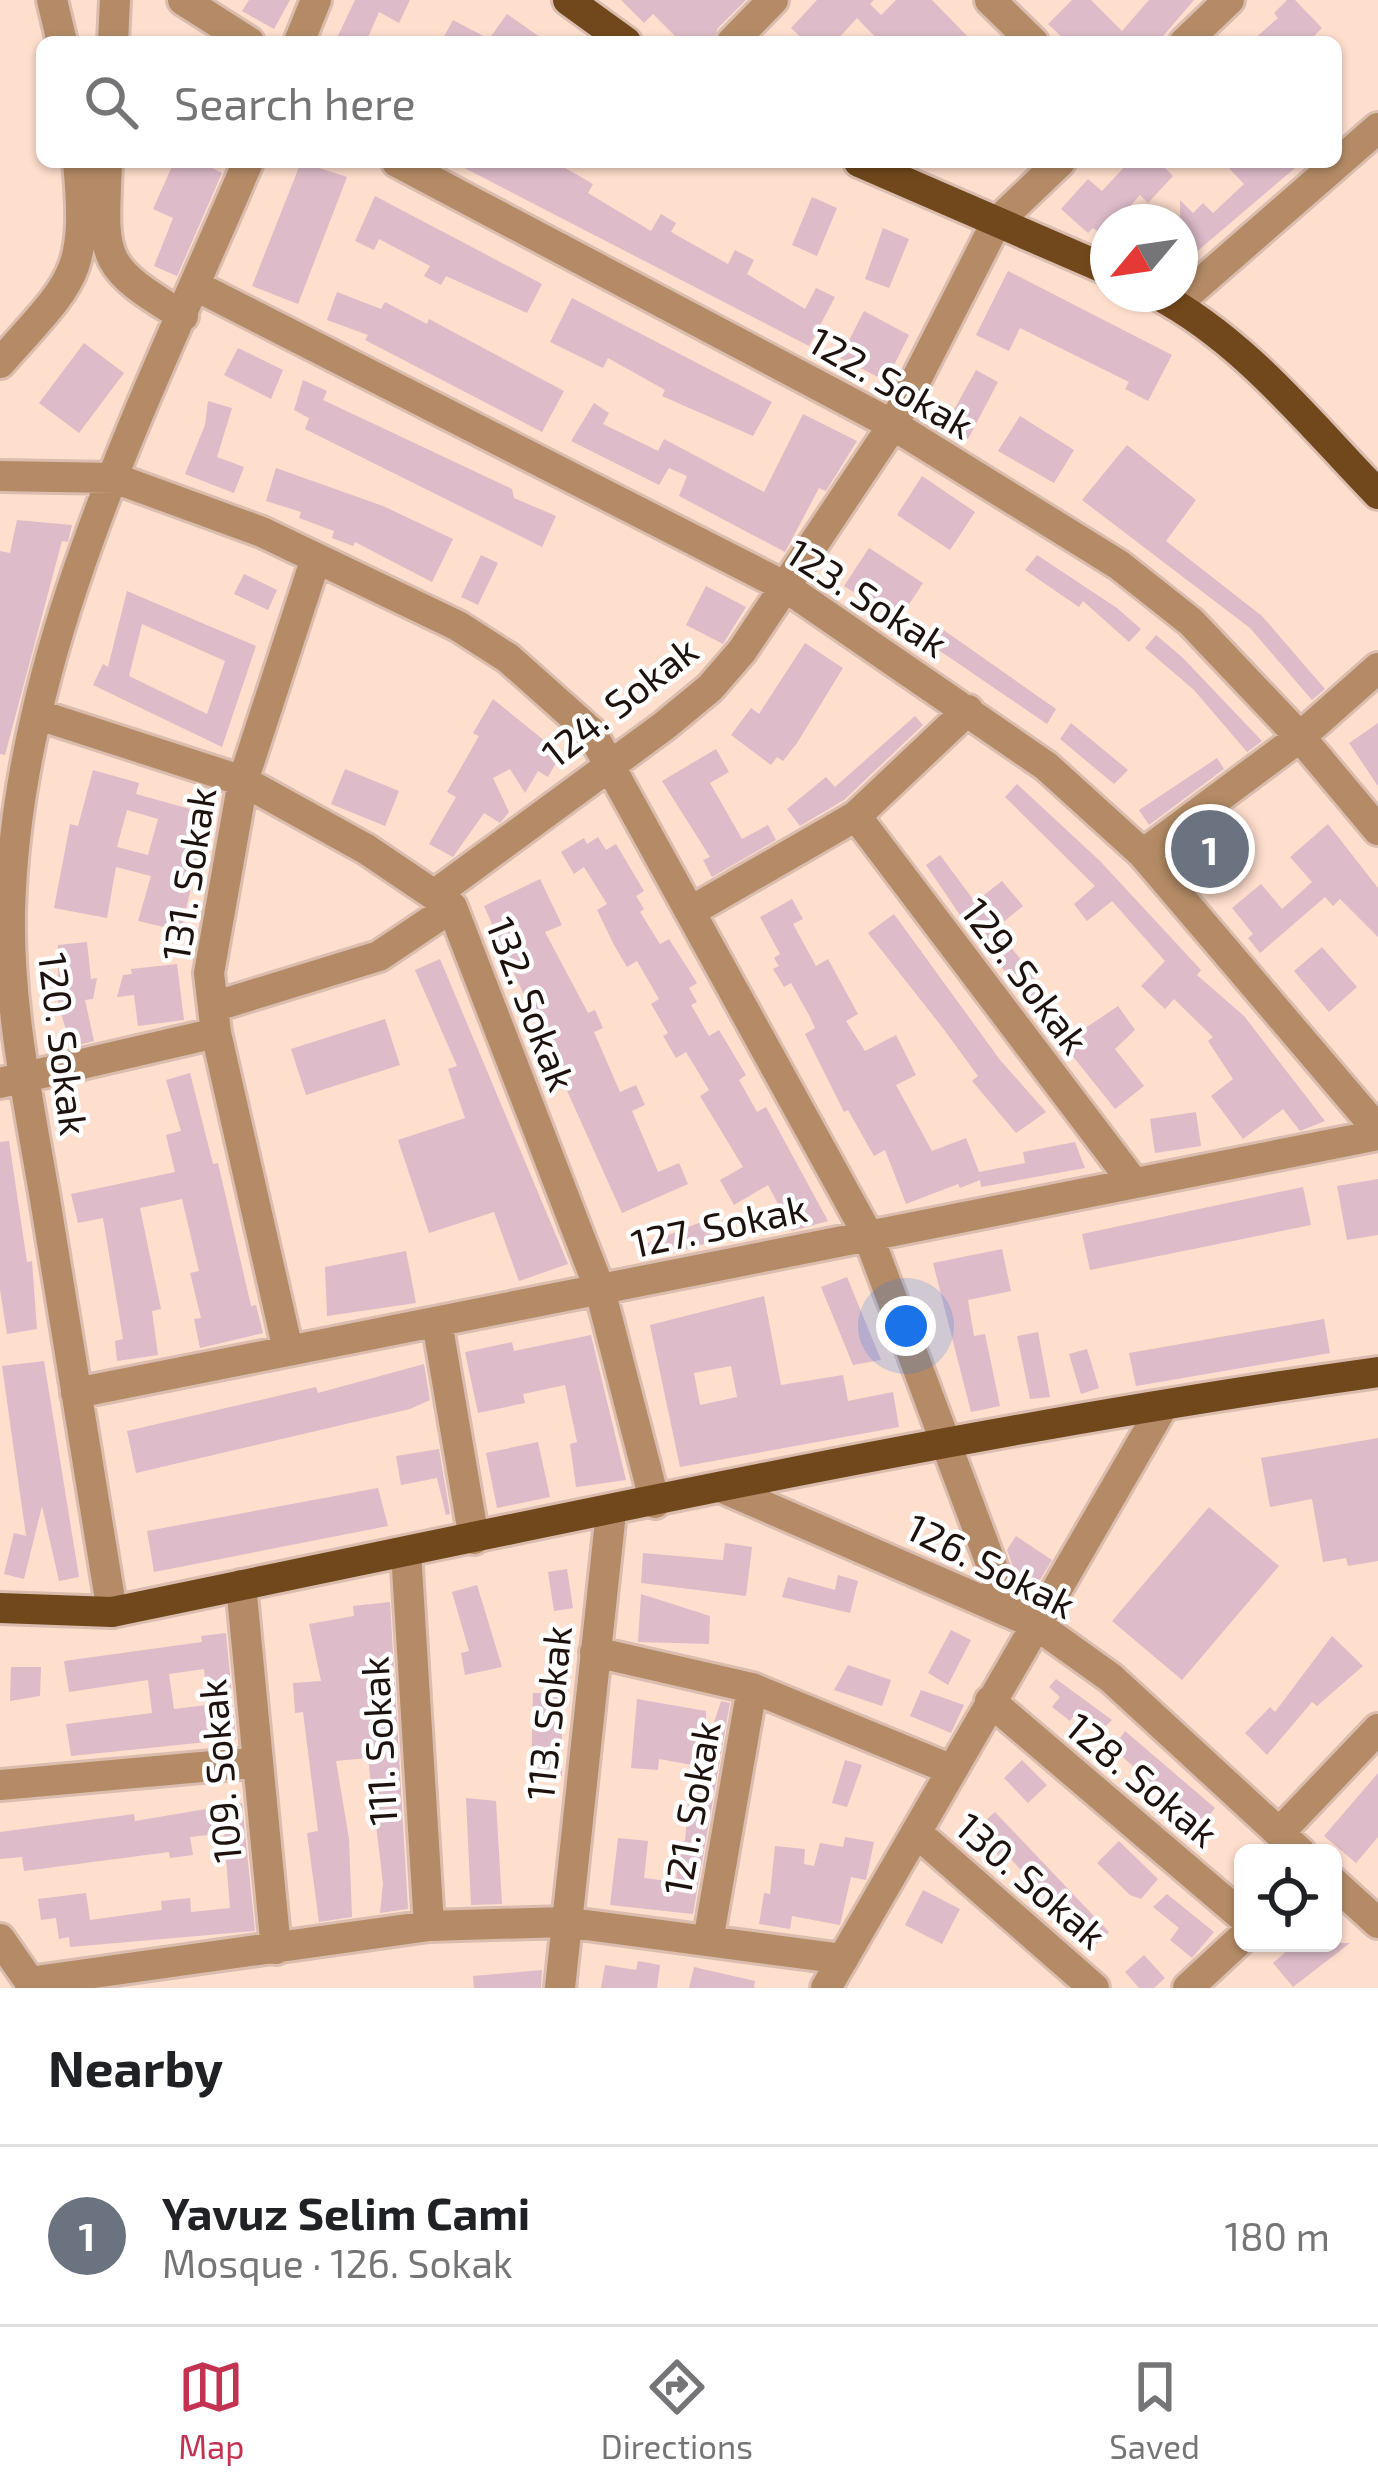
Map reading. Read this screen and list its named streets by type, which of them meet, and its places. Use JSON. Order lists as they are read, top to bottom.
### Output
{
  "streets": {
    "street": [
      "122. Sokak",
      "123. Sokak",
      "124. Sokak",
      "131. Sokak",
      "129. Sokak",
      "132. Sokak",
      "120. Sokak",
      "127. Sokak",
      "126. Sokak",
      "113. Sokak",
      "111. Sokak",
      "109. Sokak",
      "128. Sokak",
      "121. Sokak",
      "130. Sokak"
    ]
  },
  "crossings": [
    ["122. Sokak", "124. Sokak"],
    ["123. Sokak", "124. Sokak"],
    ["123. Sokak", "120. Sokak"],
    ["123. Sokak", "127. Sokak"],
    ["124. Sokak", "131. Sokak"],
    ["124. Sokak", "132. Sokak"],
    ["124. Sokak", "120. Sokak"],
    ["131. Sokak", "132. Sokak"],
    ["131. Sokak", "127. Sokak"],
    ["129. Sokak", "127. Sokak"],
    ["132. Sokak", "120. Sokak"],
    ["132. Sokak", "127. Sokak"],
    ["120. Sokak", "127. Sokak"]
  ],
  "north": "bottom left",
  "page": {
    "search": "Search here",
    "pins": "1",
    "heading": "Nearby",
    "list": [
      {
        "mark": "1",
        "name": "Yavuz Selim Cami",
        "note": "Mosque · 126. Sokak",
        "value": "180 m"
      }
    ],
    "nav": ["Map", "Directions", "Saved"]
  }
}
